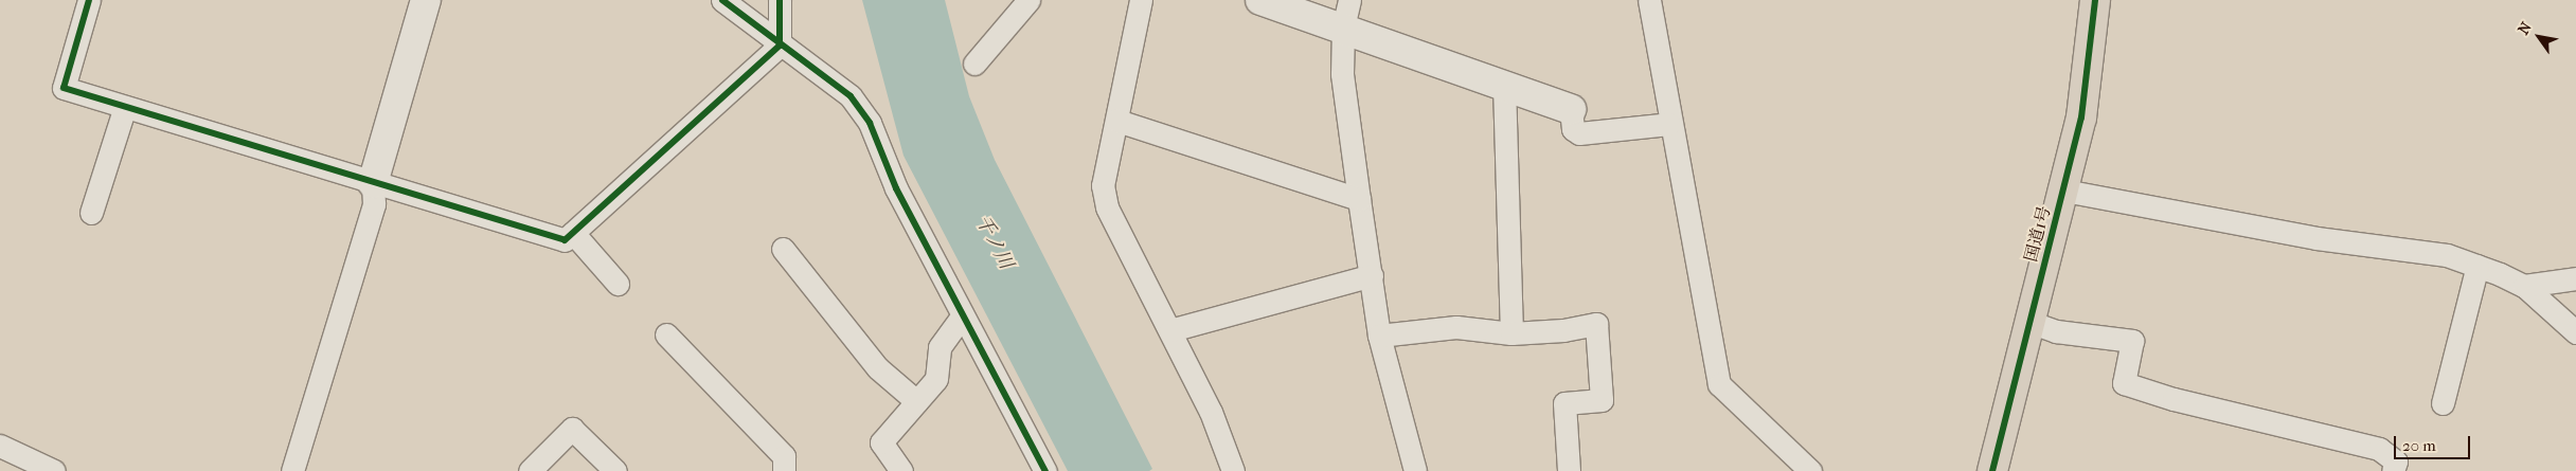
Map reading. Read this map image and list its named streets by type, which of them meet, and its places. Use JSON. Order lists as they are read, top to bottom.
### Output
{
  "streets": {
    "highway": ["国道1号"]
  },
  "water": ["千ノ川"],
  "scale_bar": "20 m",
  "north": "top left"
}
